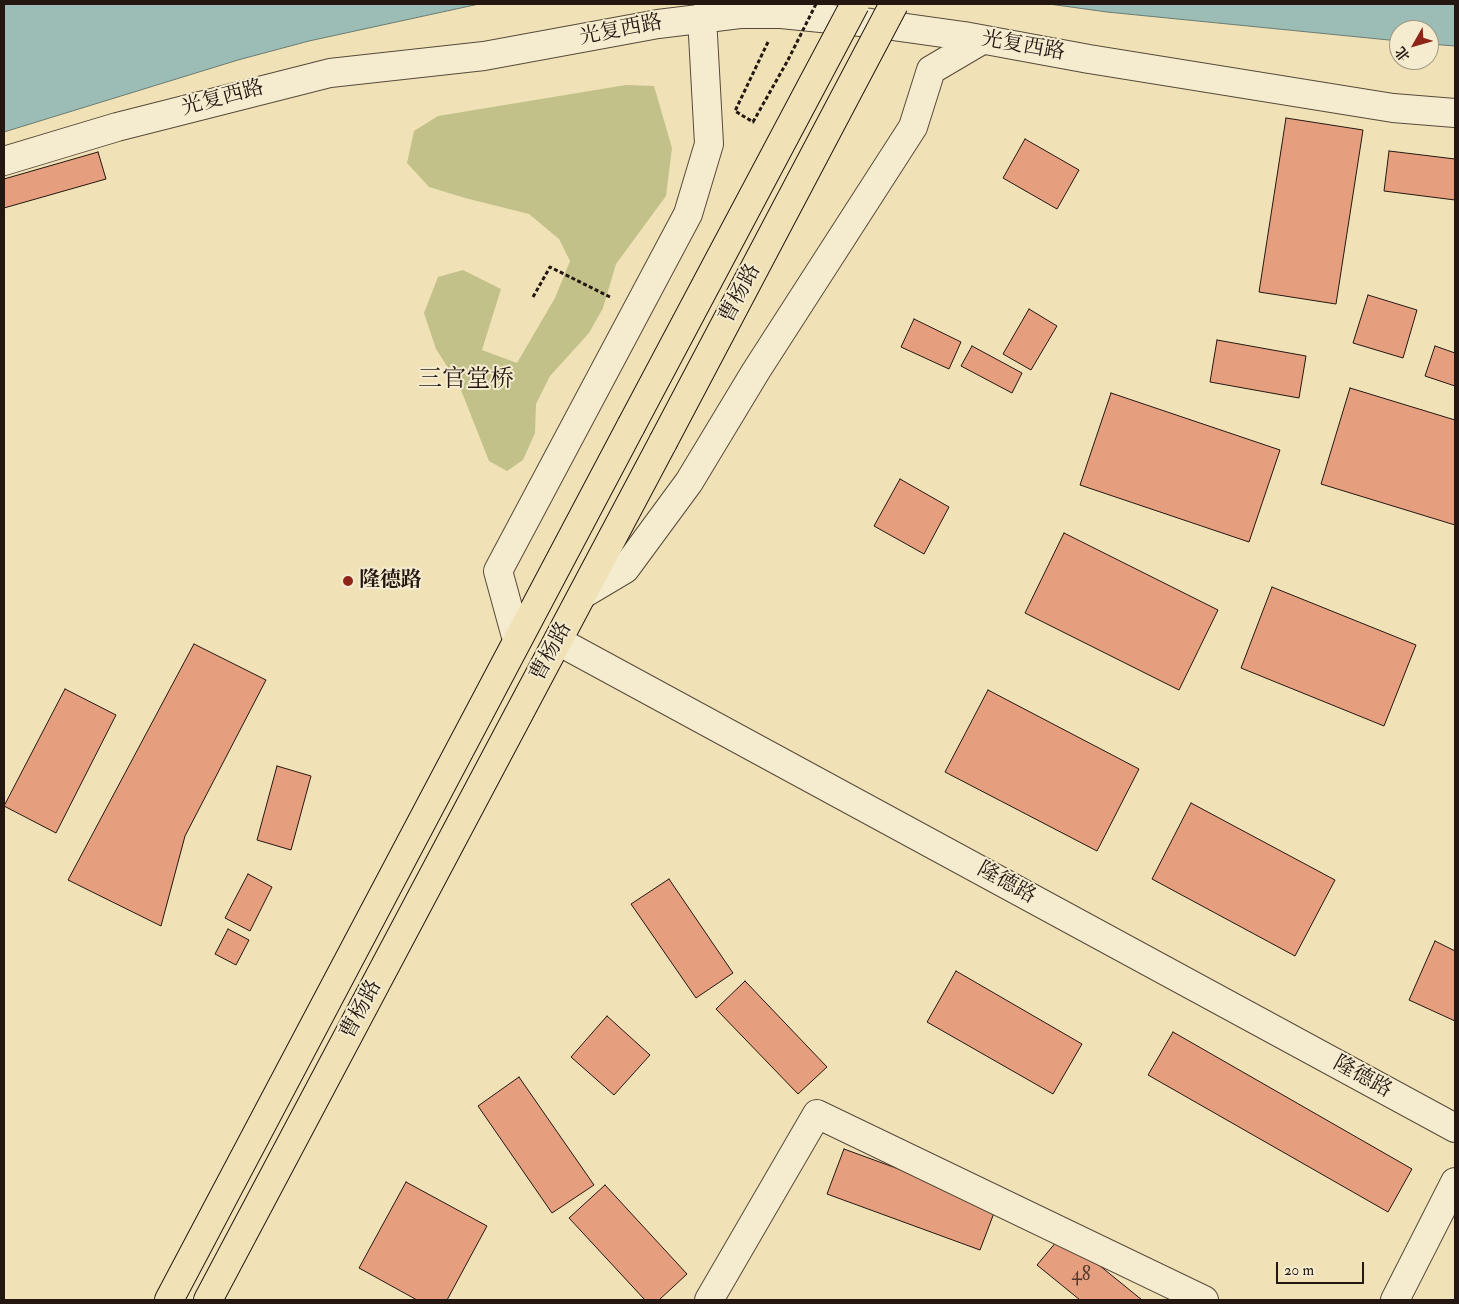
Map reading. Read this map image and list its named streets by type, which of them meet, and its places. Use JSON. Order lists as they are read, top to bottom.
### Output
{
  "streets": {
    "main road": ["曹杨路"],
    "street": ["光复西路", "隆德路"]
  },
  "crossings": [
    ["曹杨路", "隆德路"]
  ],
  "districts": ["三官堂桥"],
  "places": ["隆德路"],
  "house_numbers": ["48"],
  "scale_bar": "20 m",
  "north": "bottom left"
}
